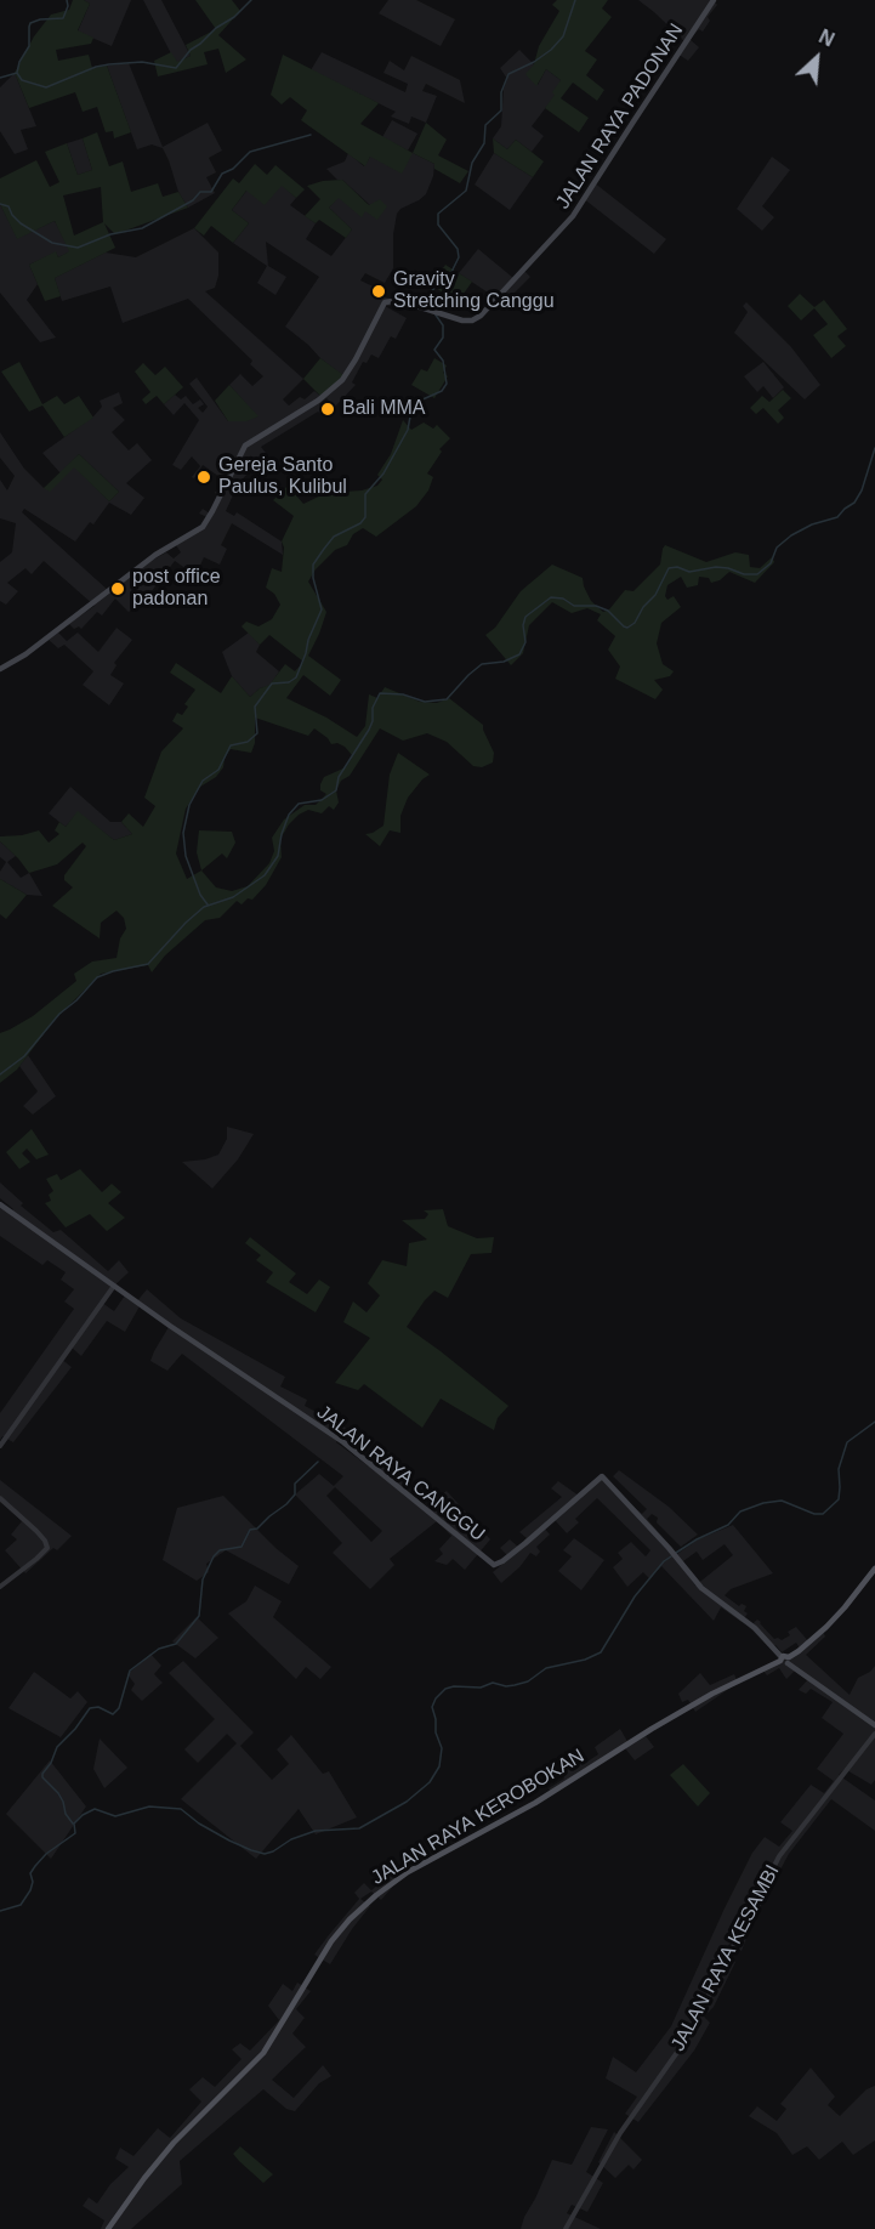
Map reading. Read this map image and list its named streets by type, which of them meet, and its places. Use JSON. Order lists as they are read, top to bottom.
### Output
{
  "streets": {
    "main road": ["JALAN RAYA PADONAN", "JALAN RAYA CANGGU", "JALAN RAYA KEROBOKAN"],
    "street": ["JALAN RAYA KESAMBI"]
  },
  "crossings": [
    ["JALAN RAYA CANGGU", "JALAN RAYA KEROBOKAN"]
  ],
  "places": [
    "Gravity Stretching Canggu",
    "Bali MMA",
    "Gereja Santo Paulus, Kulibul",
    "post office padonan"
  ],
  "north": "top right"
}
